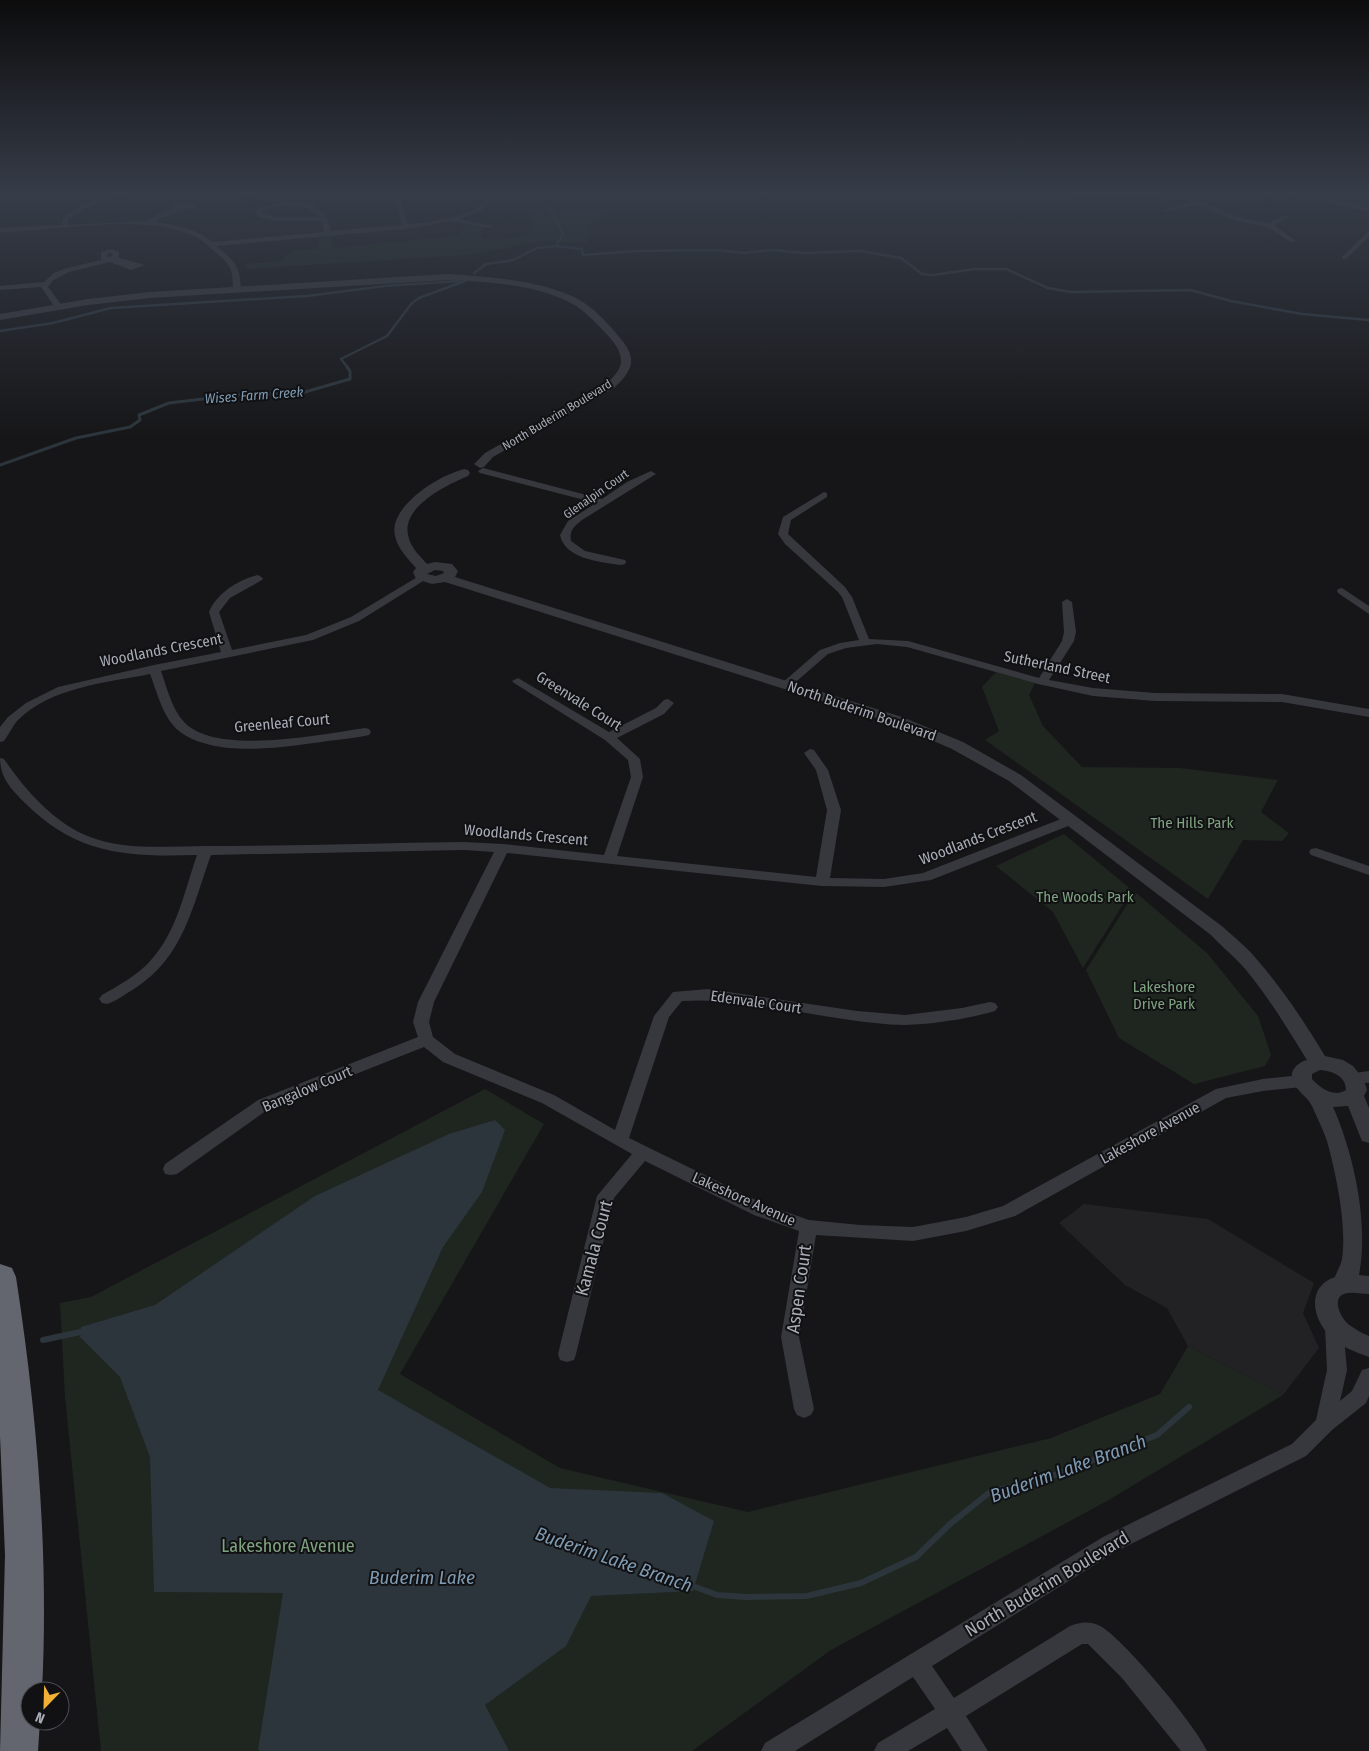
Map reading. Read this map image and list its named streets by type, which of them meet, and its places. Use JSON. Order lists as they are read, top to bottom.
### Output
{
  "streets": {
    "street": [
      "North Buderim Boulevard",
      "Glenalpin Court",
      "Woodlands Crescent",
      "Sutherland Street",
      "Greenvale Court",
      "Greenleaf Court",
      "Edenvale Court",
      "Bangalow Court",
      "Lakeshore Avenue",
      "Kamala Court",
      "Aspen Court"
    ]
  },
  "crossings": [
    ["North Buderim Boulevard", "Woodlands Crescent"],
    ["North Buderim Boulevard", "Sutherland Street"],
    ["Woodlands Crescent", "Greenvale Court"],
    ["Woodlands Crescent", "Greenleaf Court"],
    ["Edenvale Court", "Lakeshore Avenue"],
    ["Bangalow Court", "Lakeshore Avenue"],
    ["Lakeshore Avenue", "Kamala Court"],
    ["Lakeshore Avenue", "Aspen Court"]
  ],
  "water": ["Wises Farm Creek", "Buderim Lake Branch", "Buderim Lake"],
  "parks": [
    "The Hills Park",
    "The Woods Park",
    "Lakeshore Drive Park",
    "Lakeshore Avenue"
  ],
  "north": "bottom left"
}
